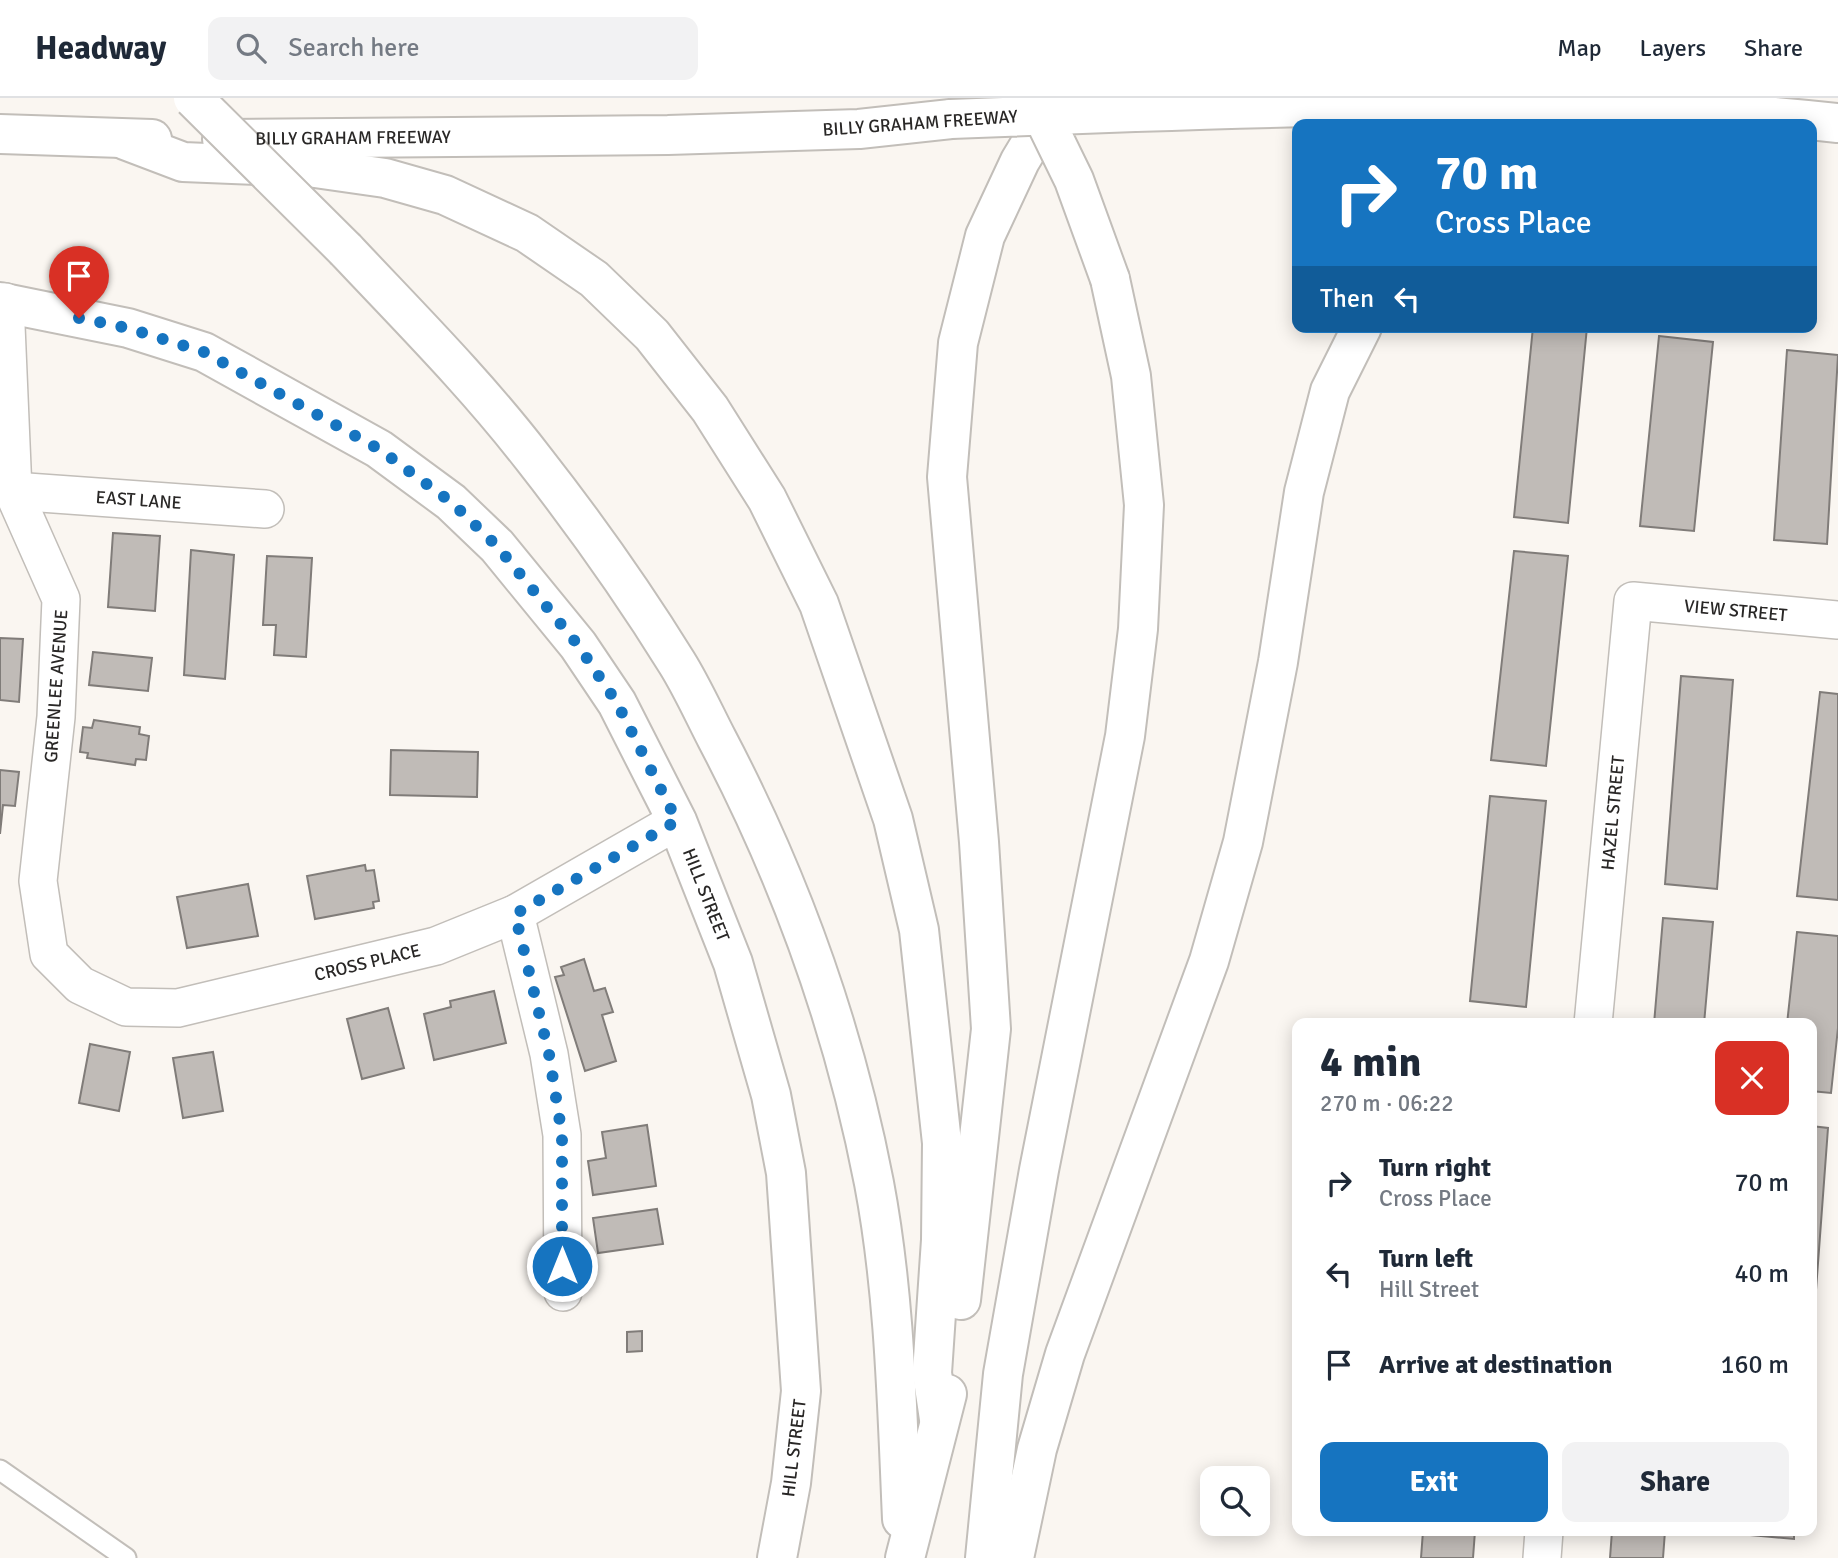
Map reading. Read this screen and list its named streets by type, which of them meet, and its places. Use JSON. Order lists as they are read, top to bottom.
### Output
{
  "streets": {
    "main road": ["BILLY GRAHAM FREEWAY", "HILL STREET"],
    "street": [
      "EAST LANE",
      "VIEW STREET",
      "GREENLEE AVENUE",
      "HAZEL STREET",
      "CROSS PLACE"
    ]
  },
  "crossings": [
    ["EAST LANE", "GREENLEE AVENUE"],
    ["VIEW STREET", "HAZEL STREET"],
    ["GREENLEE AVENUE", "HILL STREET"],
    ["GREENLEE AVENUE", "CROSS PLACE"],
    ["HILL STREET", "CROSS PLACE"]
  ],
  "page": {
    "header": "Headway",
    "search": "Search here",
    "nav": ["Map", "Layers", "Share"],
    "turn": ["70 m", "Cross Place"],
    "then": "Then",
    "heading": ["4 min", "270 m · 06:22"],
    "list": [
      {
        "name": "Turn right",
        "note": "Cross Place",
        "value": "70 m"
      },
      {
        "name": "Turn left",
        "note": "Hill Street",
        "value": "40 m"
      },
      {
        "name": "Arrive at destination",
        "value": "160 m"
      }
    ],
    "buttons": ["Exit", "Share"]
  }
}
